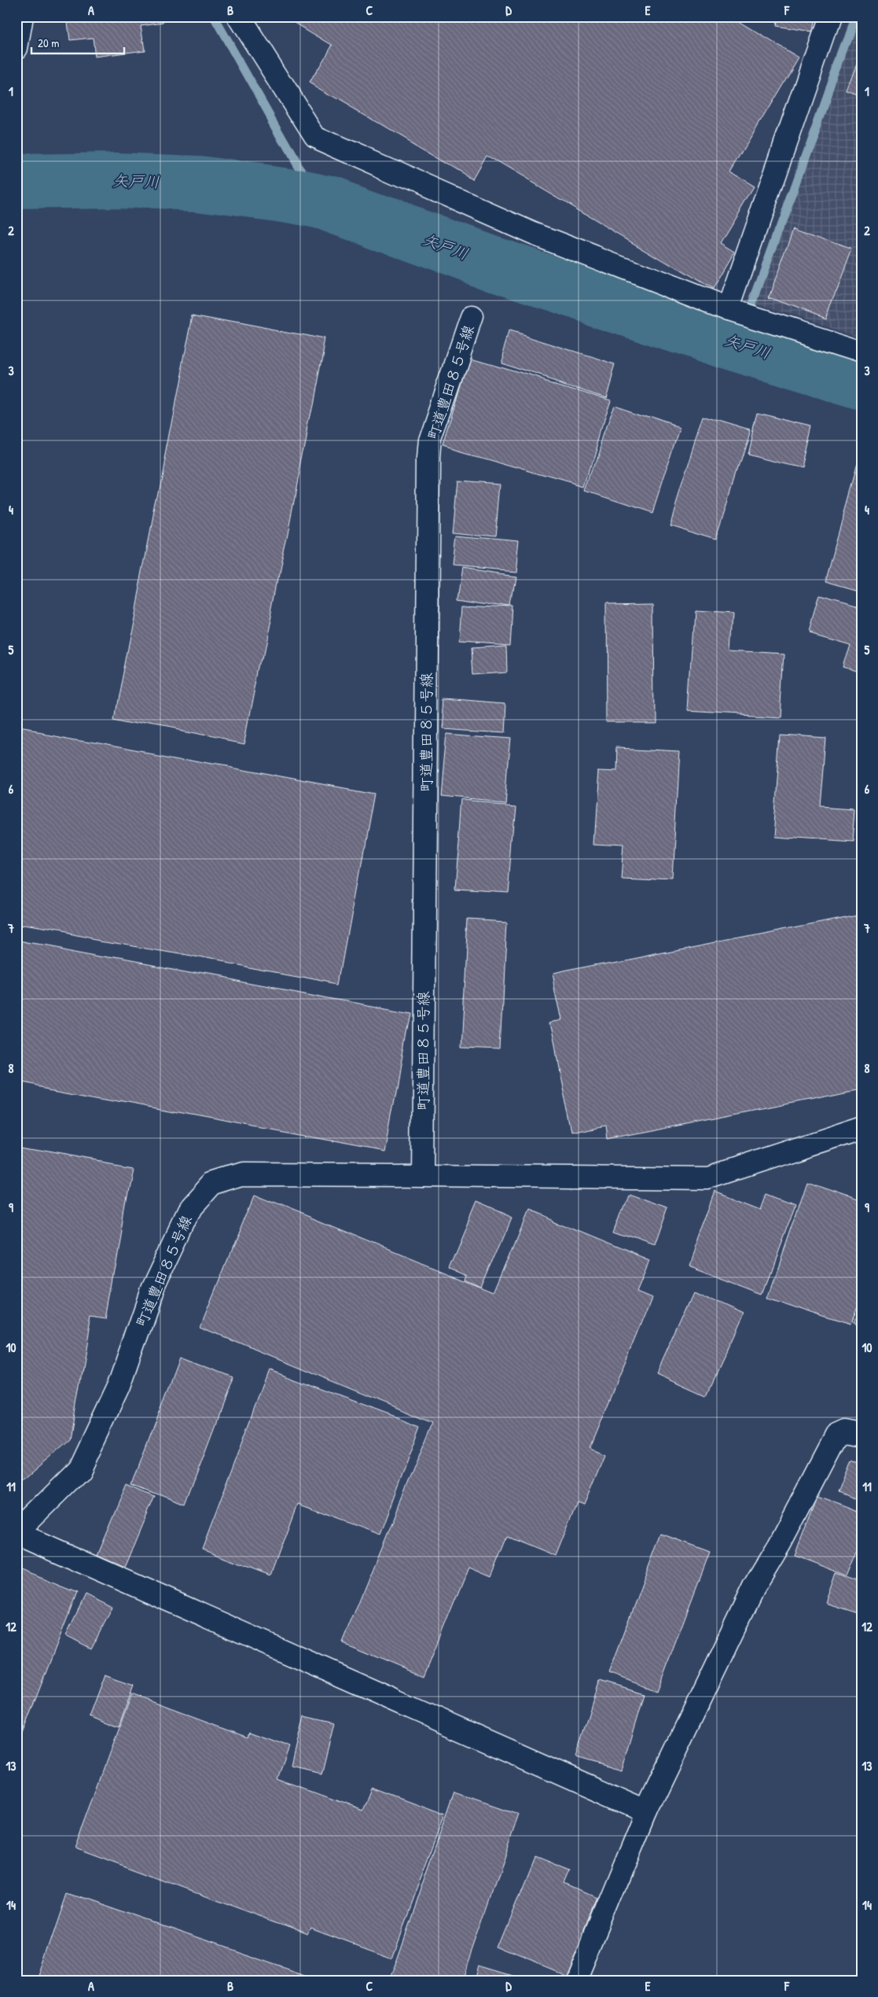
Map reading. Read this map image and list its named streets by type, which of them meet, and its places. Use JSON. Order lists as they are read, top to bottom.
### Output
{
  "streets": {
    "street": ["町道豊田８５号線"]
  },
  "water": ["矢戸川"],
  "scale_bar": "20 m",
  "grid": {
    "columns": [
      "A",
      "B",
      "C",
      "D",
      "E",
      "F"
    ],
    "rows": [
      "1",
      "2",
      "3",
      "4",
      "5",
      "6",
      "7",
      "8",
      "9",
      "10",
      "11",
      "12",
      "13",
      "14"
    ]
  }
}
